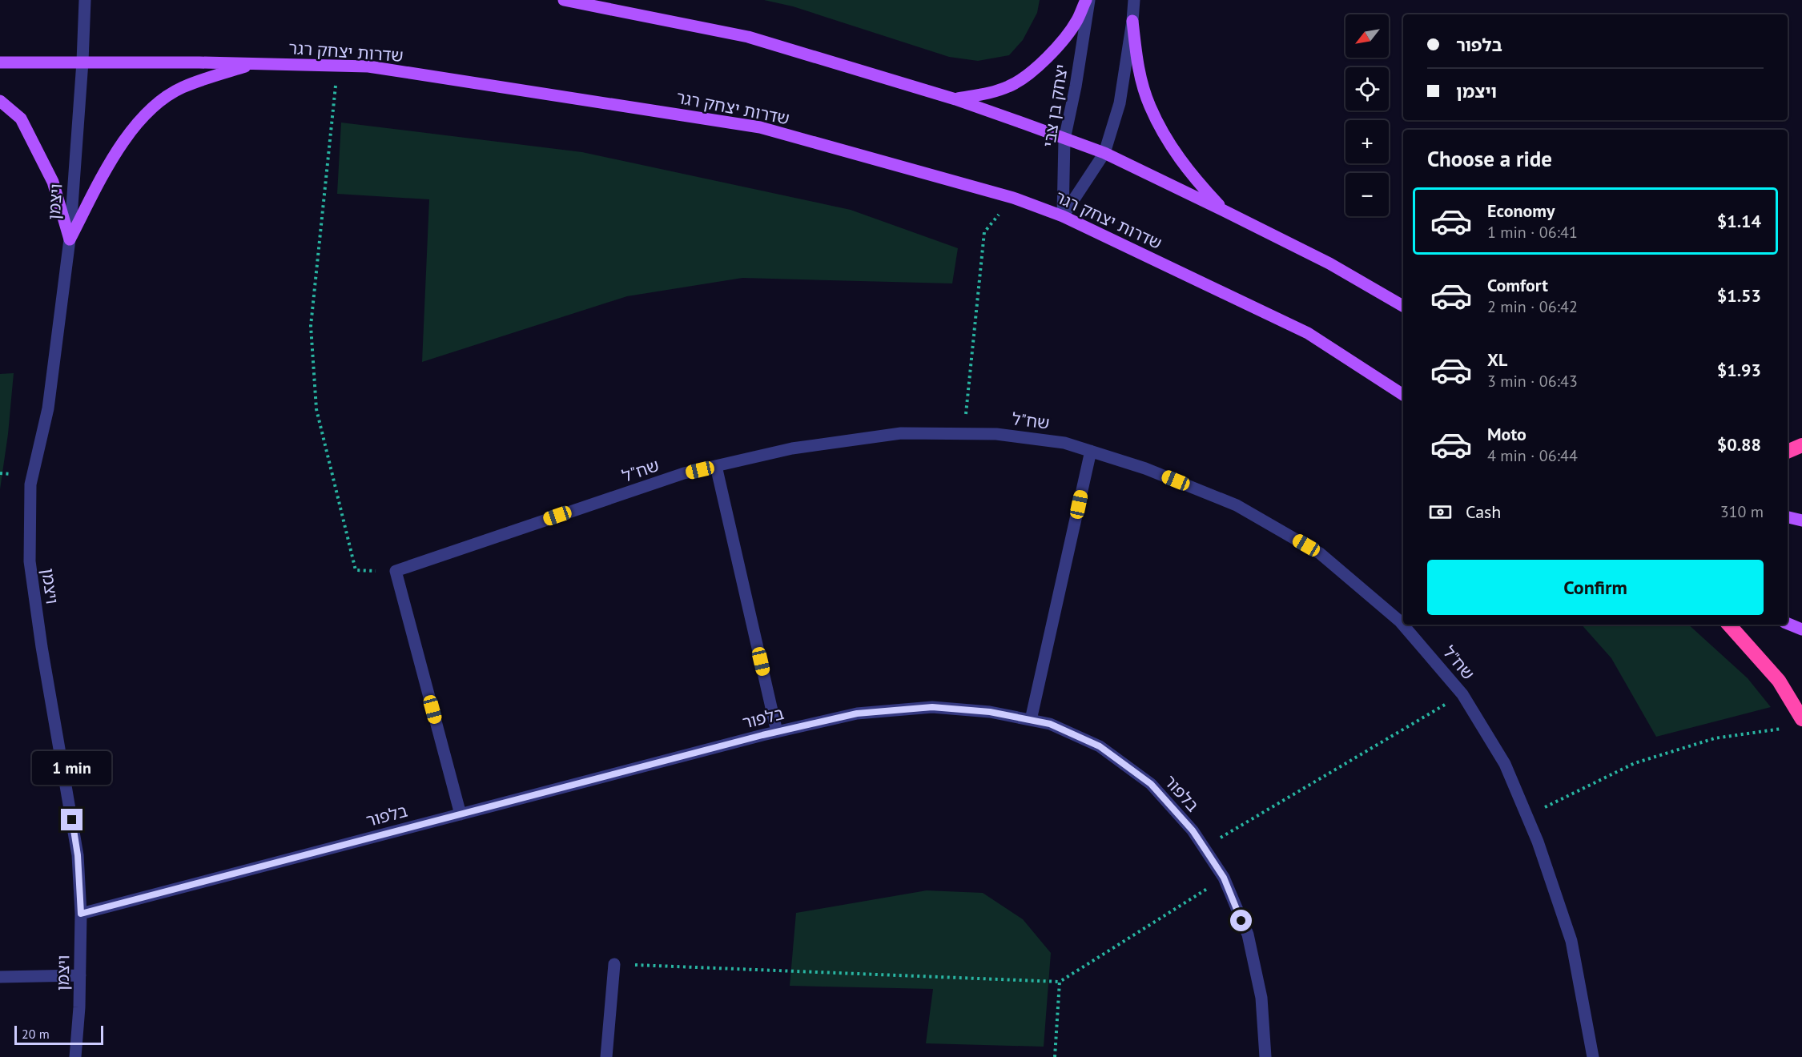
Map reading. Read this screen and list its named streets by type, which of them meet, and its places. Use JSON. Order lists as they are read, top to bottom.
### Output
{
  "streets": {
    "main road": ["שדרות יצחק רגר"],
    "street": [
      "יצחק בן צבי",
      "ויצמן",
      "שח\"ל",
      "בלפור"
    ]
  },
  "crossings": [
    ["שדרות יצחק רגר", "יצחק בן צבי"],
    ["שדרות יצחק רגר", "ויצמן"],
    ["ויצמן", "בלפור"]
  ],
  "scale_bar": "20 m",
  "north": "bottom left",
  "page": {
    "map_buttons": ["+", "−"],
    "banner": ["בלפור", "ויצמן"],
    "heading": "Choose a ride",
    "list": [
      {
        "name": "Economy",
        "note": "1 min · 06:41",
        "value": "$1.14"
      },
      {
        "name": "Comfort",
        "note": "2 min · 06:42",
        "value": "$1.53"
      },
      {
        "name": "XL",
        "note": "3 min · 06:43",
        "value": "$1.93"
      },
      {
        "name": "Moto",
        "note": "4 min · 06:44",
        "value": "$0.88"
      }
    ],
    "pay": ["Cash", "310 m"],
    "buttons": "Confirm",
    "bubble": "1 min",
    "scale": "20 m"
  }
}
